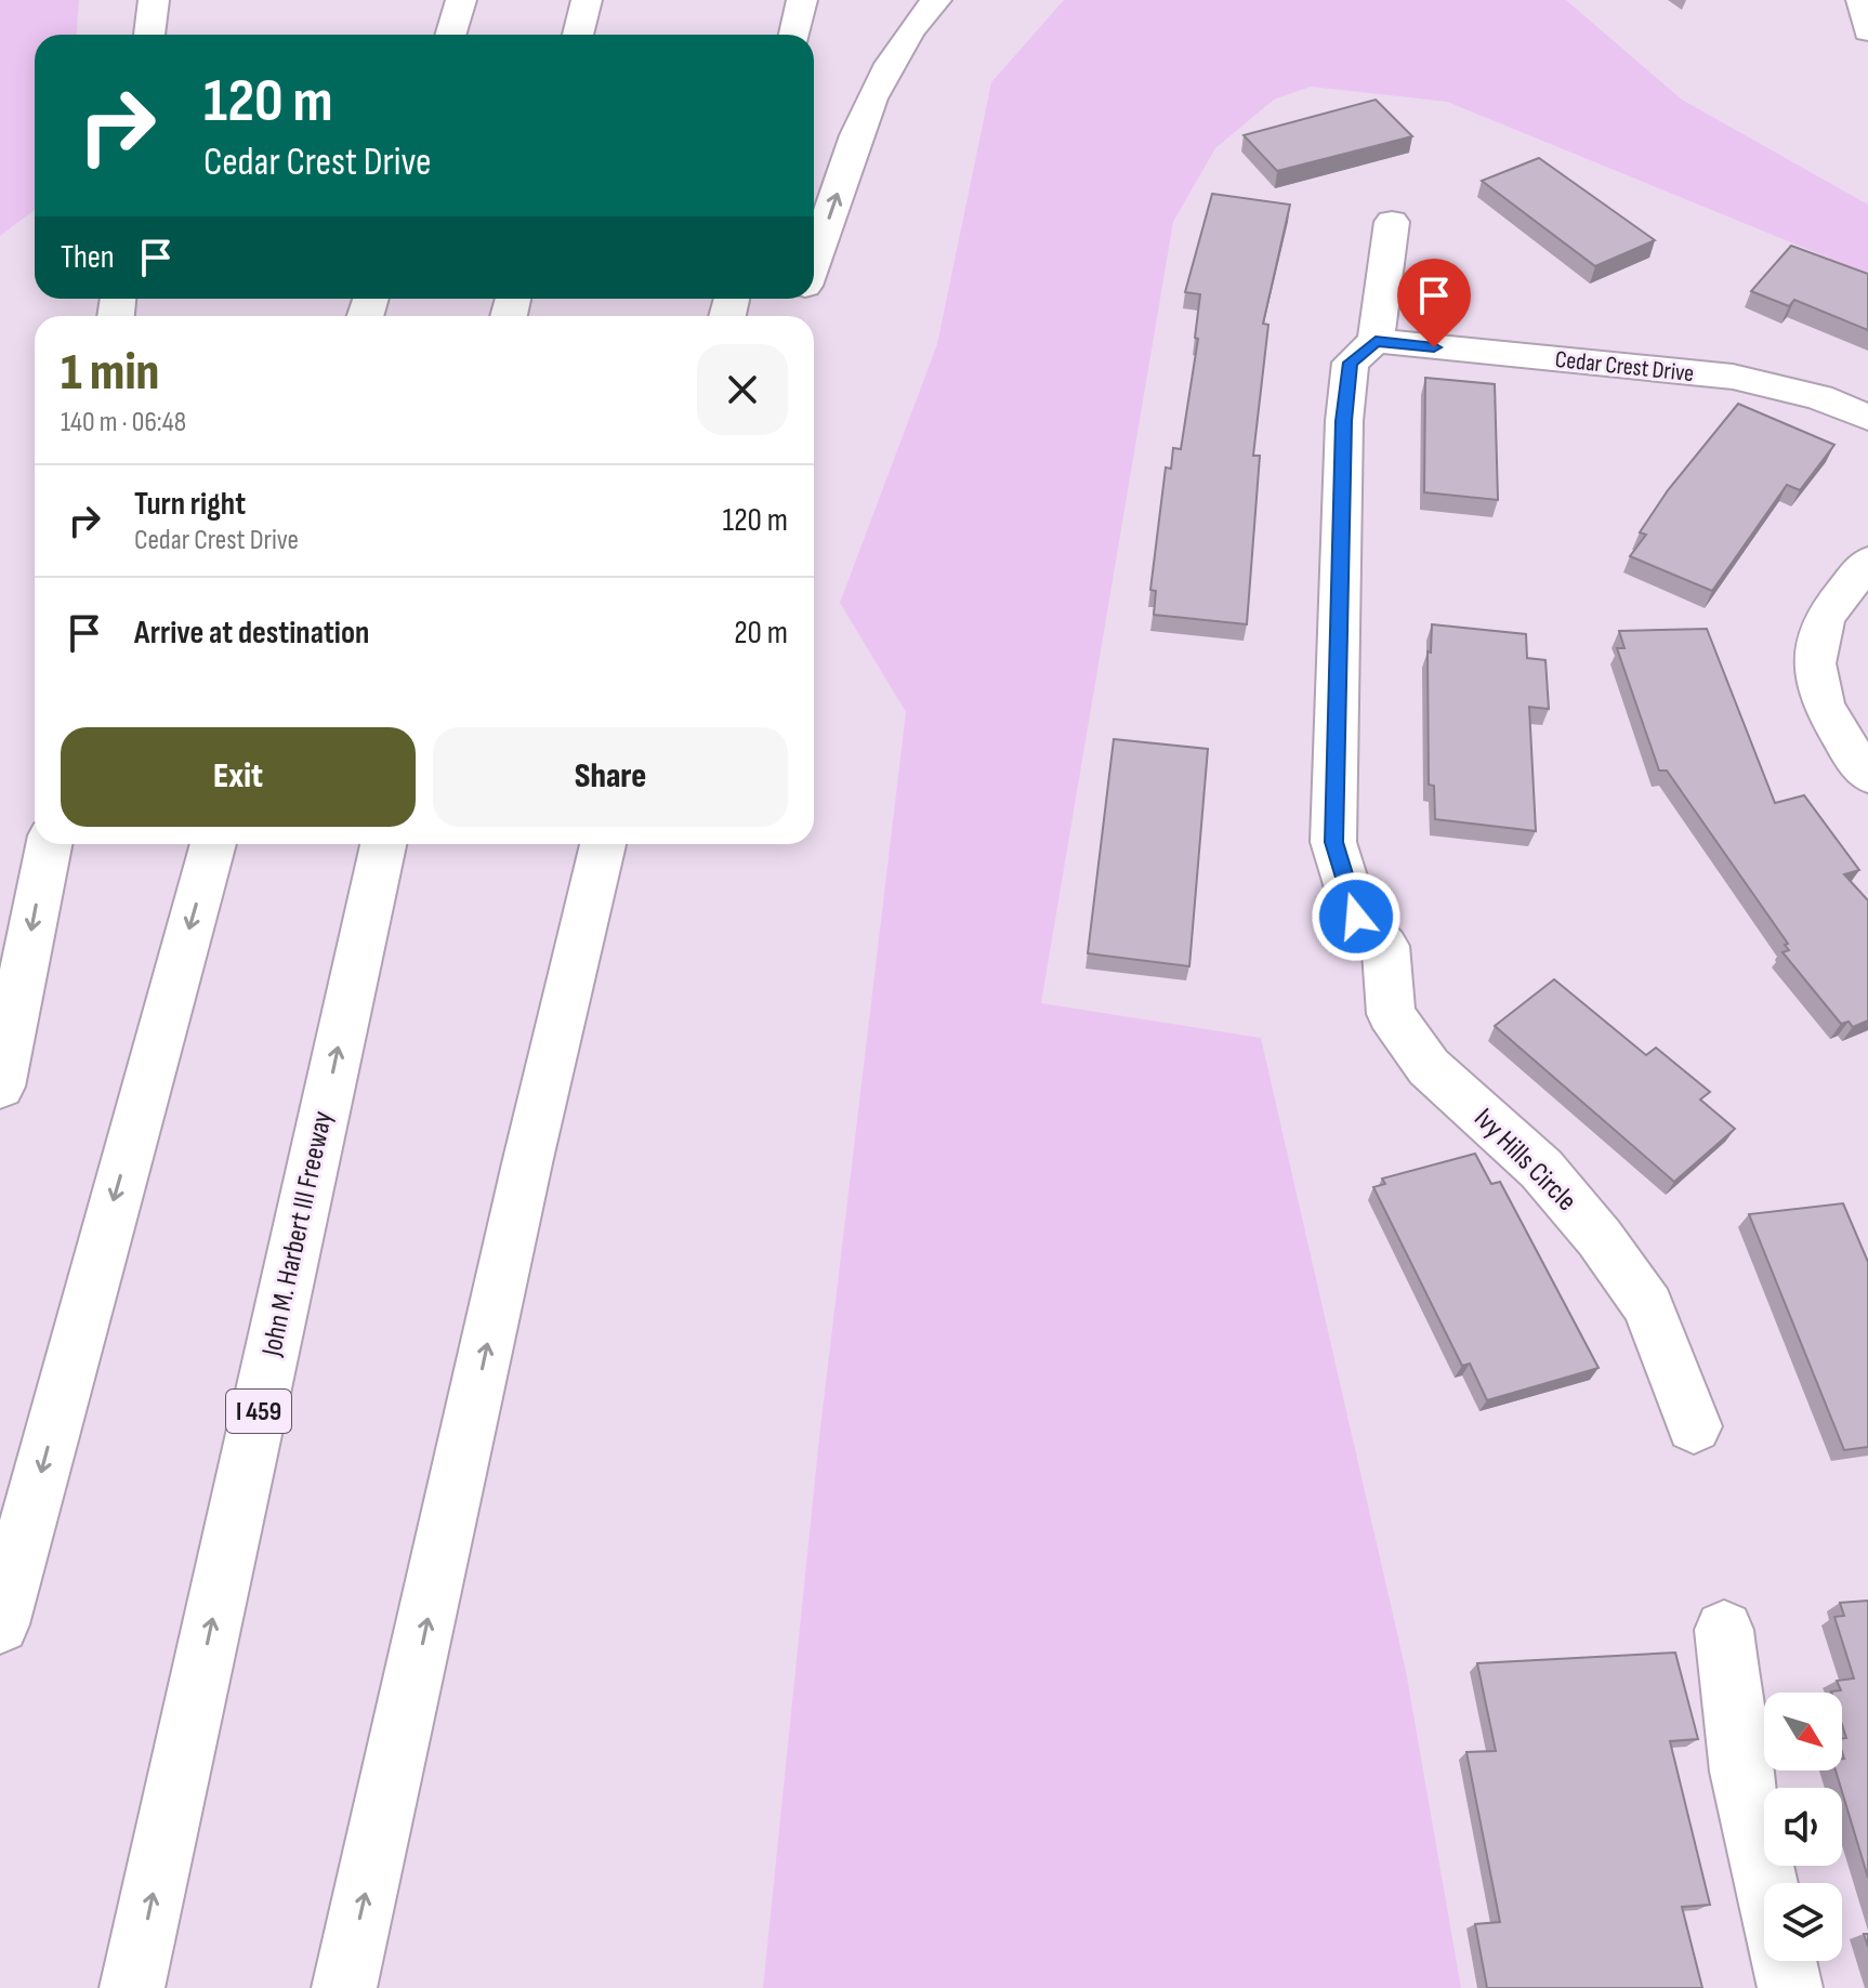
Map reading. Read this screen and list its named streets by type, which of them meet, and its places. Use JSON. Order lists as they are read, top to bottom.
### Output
{
  "streets": {
    "main road": [
      "Cedar Crest Drive",
      "Ivy Hills Circle",
      "John M. Harbert III Freeway",
      "I 459"
    ]
  },
  "crossings": [
    ["Cedar Crest Drive", "Ivy Hills Circle"]
  ],
  "north": "bottom right",
  "page": {
    "turn": ["120 m", "Cedar Crest Drive"],
    "then": "Then",
    "heading": ["1 min", "140 m · 06:48"],
    "list": [
      {
        "name": "Turn right",
        "note": "Cedar Crest Drive",
        "value": "120 m"
      },
      {
        "name": "Arrive at destination",
        "value": "20 m"
      }
    ],
    "buttons": ["Exit", "Share"]
  }
}
